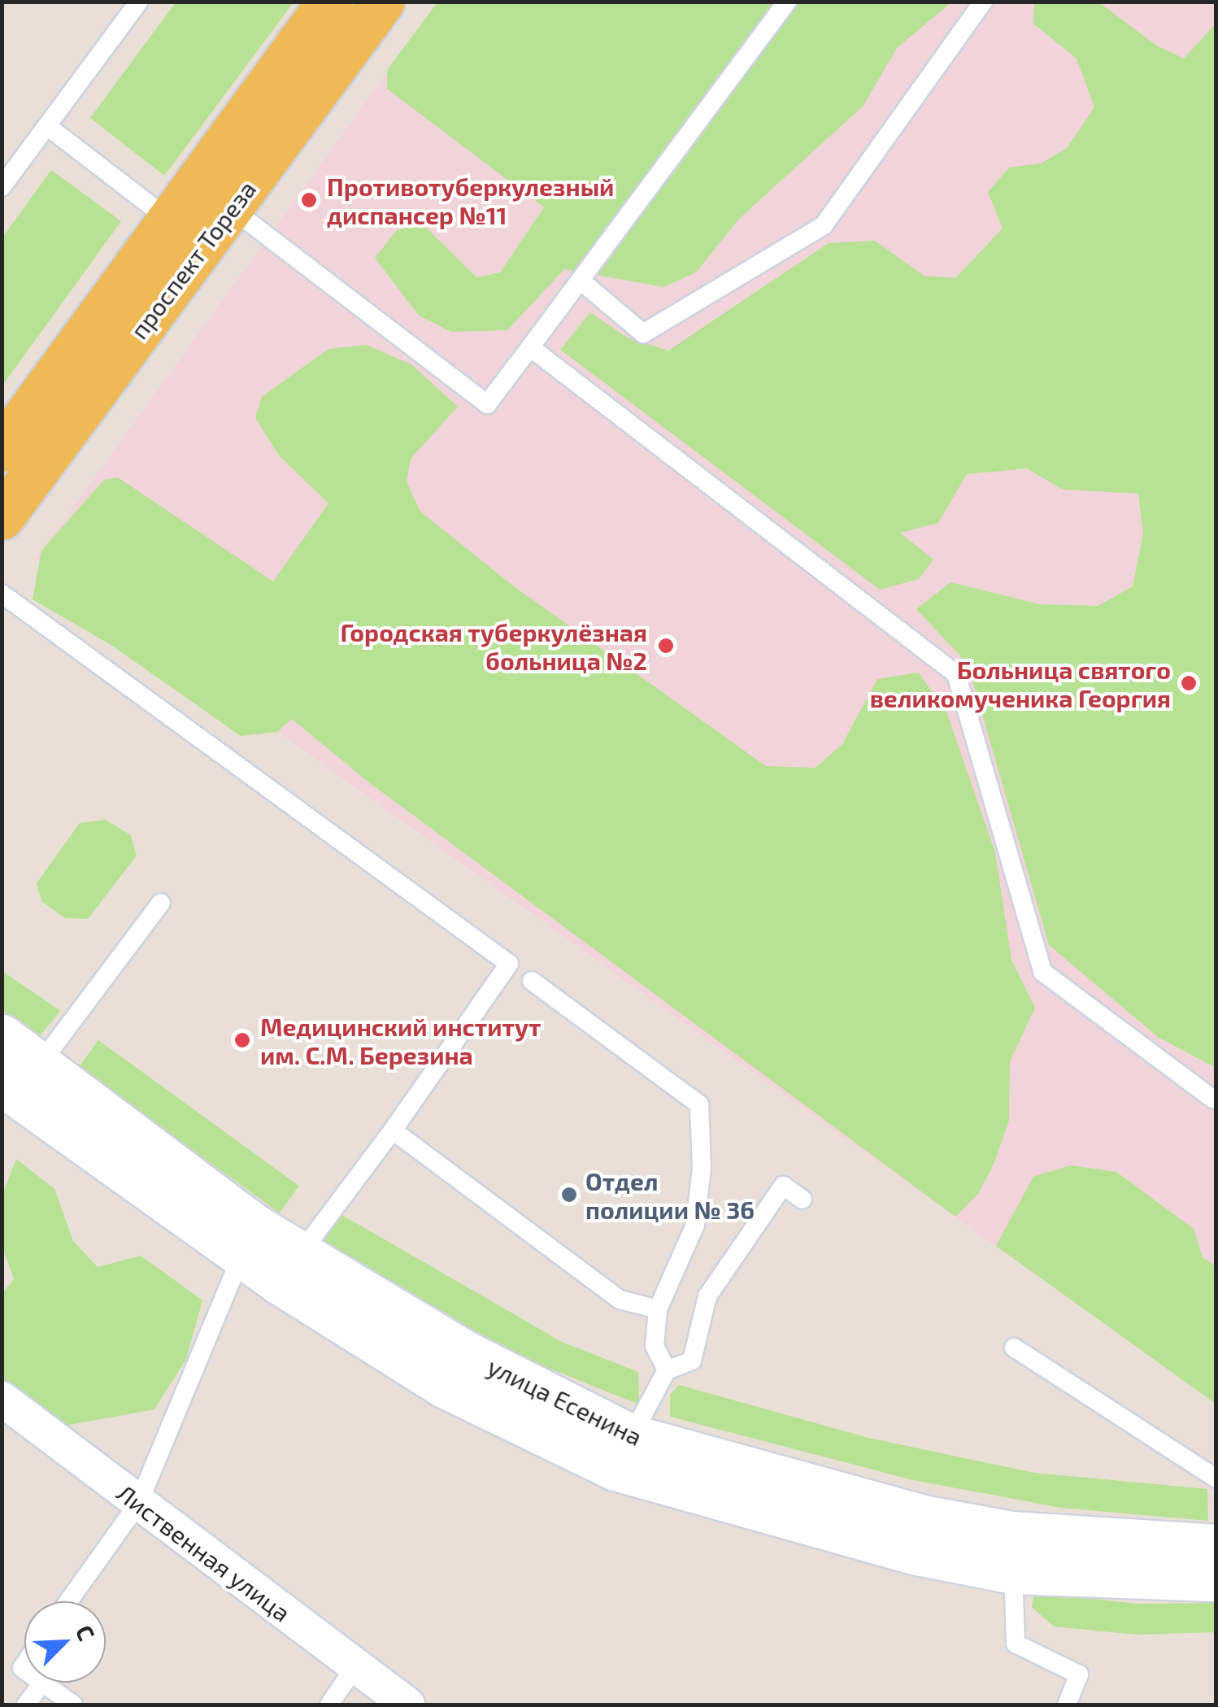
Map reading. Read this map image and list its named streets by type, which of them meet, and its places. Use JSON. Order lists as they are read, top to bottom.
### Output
{
  "streets": {
    "main road": ["проспект Тореза"],
    "street": ["улица Есенина", "Лиственная улица"]
  },
  "places": [
    "Противотуберкулезный диспансер №11",
    "Городская туберкулёзная больница №2",
    "Больница святого великомученика Георгия",
    "Медицинский институт им. С.М. Березина",
    "Отдел полиции № 36"
  ],
  "north": "top right"
}
